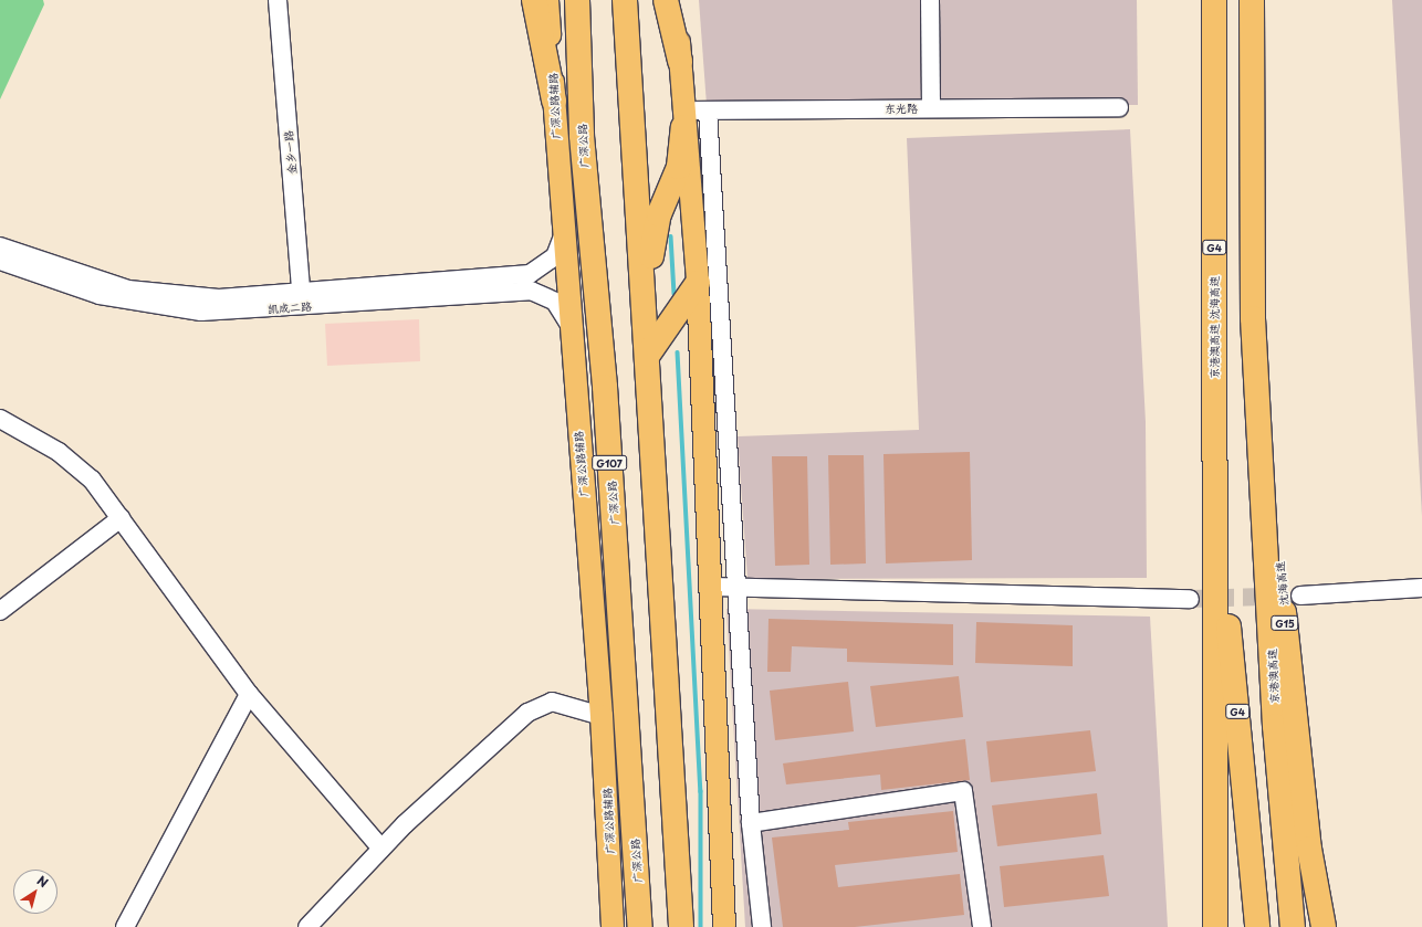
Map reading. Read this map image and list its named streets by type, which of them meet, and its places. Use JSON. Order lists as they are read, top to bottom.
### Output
{
  "streets": {
    "highway": [
      "广深公路",
      "G4",
      "京港澳高速 沈海高速",
      "G107",
      "沈海高速",
      "G15",
      "京港澳高速"
    ],
    "main road": ["广深公路辅路"],
    "street": ["东光路", "金乡一路", "凯成二路"]
  },
  "crossings": [
    ["广深公路辅路", "凯成二路"],
    ["金乡一路", "凯成二路"],
    ["G4", "京港澳高速 沈海高速"],
    ["沈海高速", "京港澳高速"]
  ],
  "north": "top right"
}
